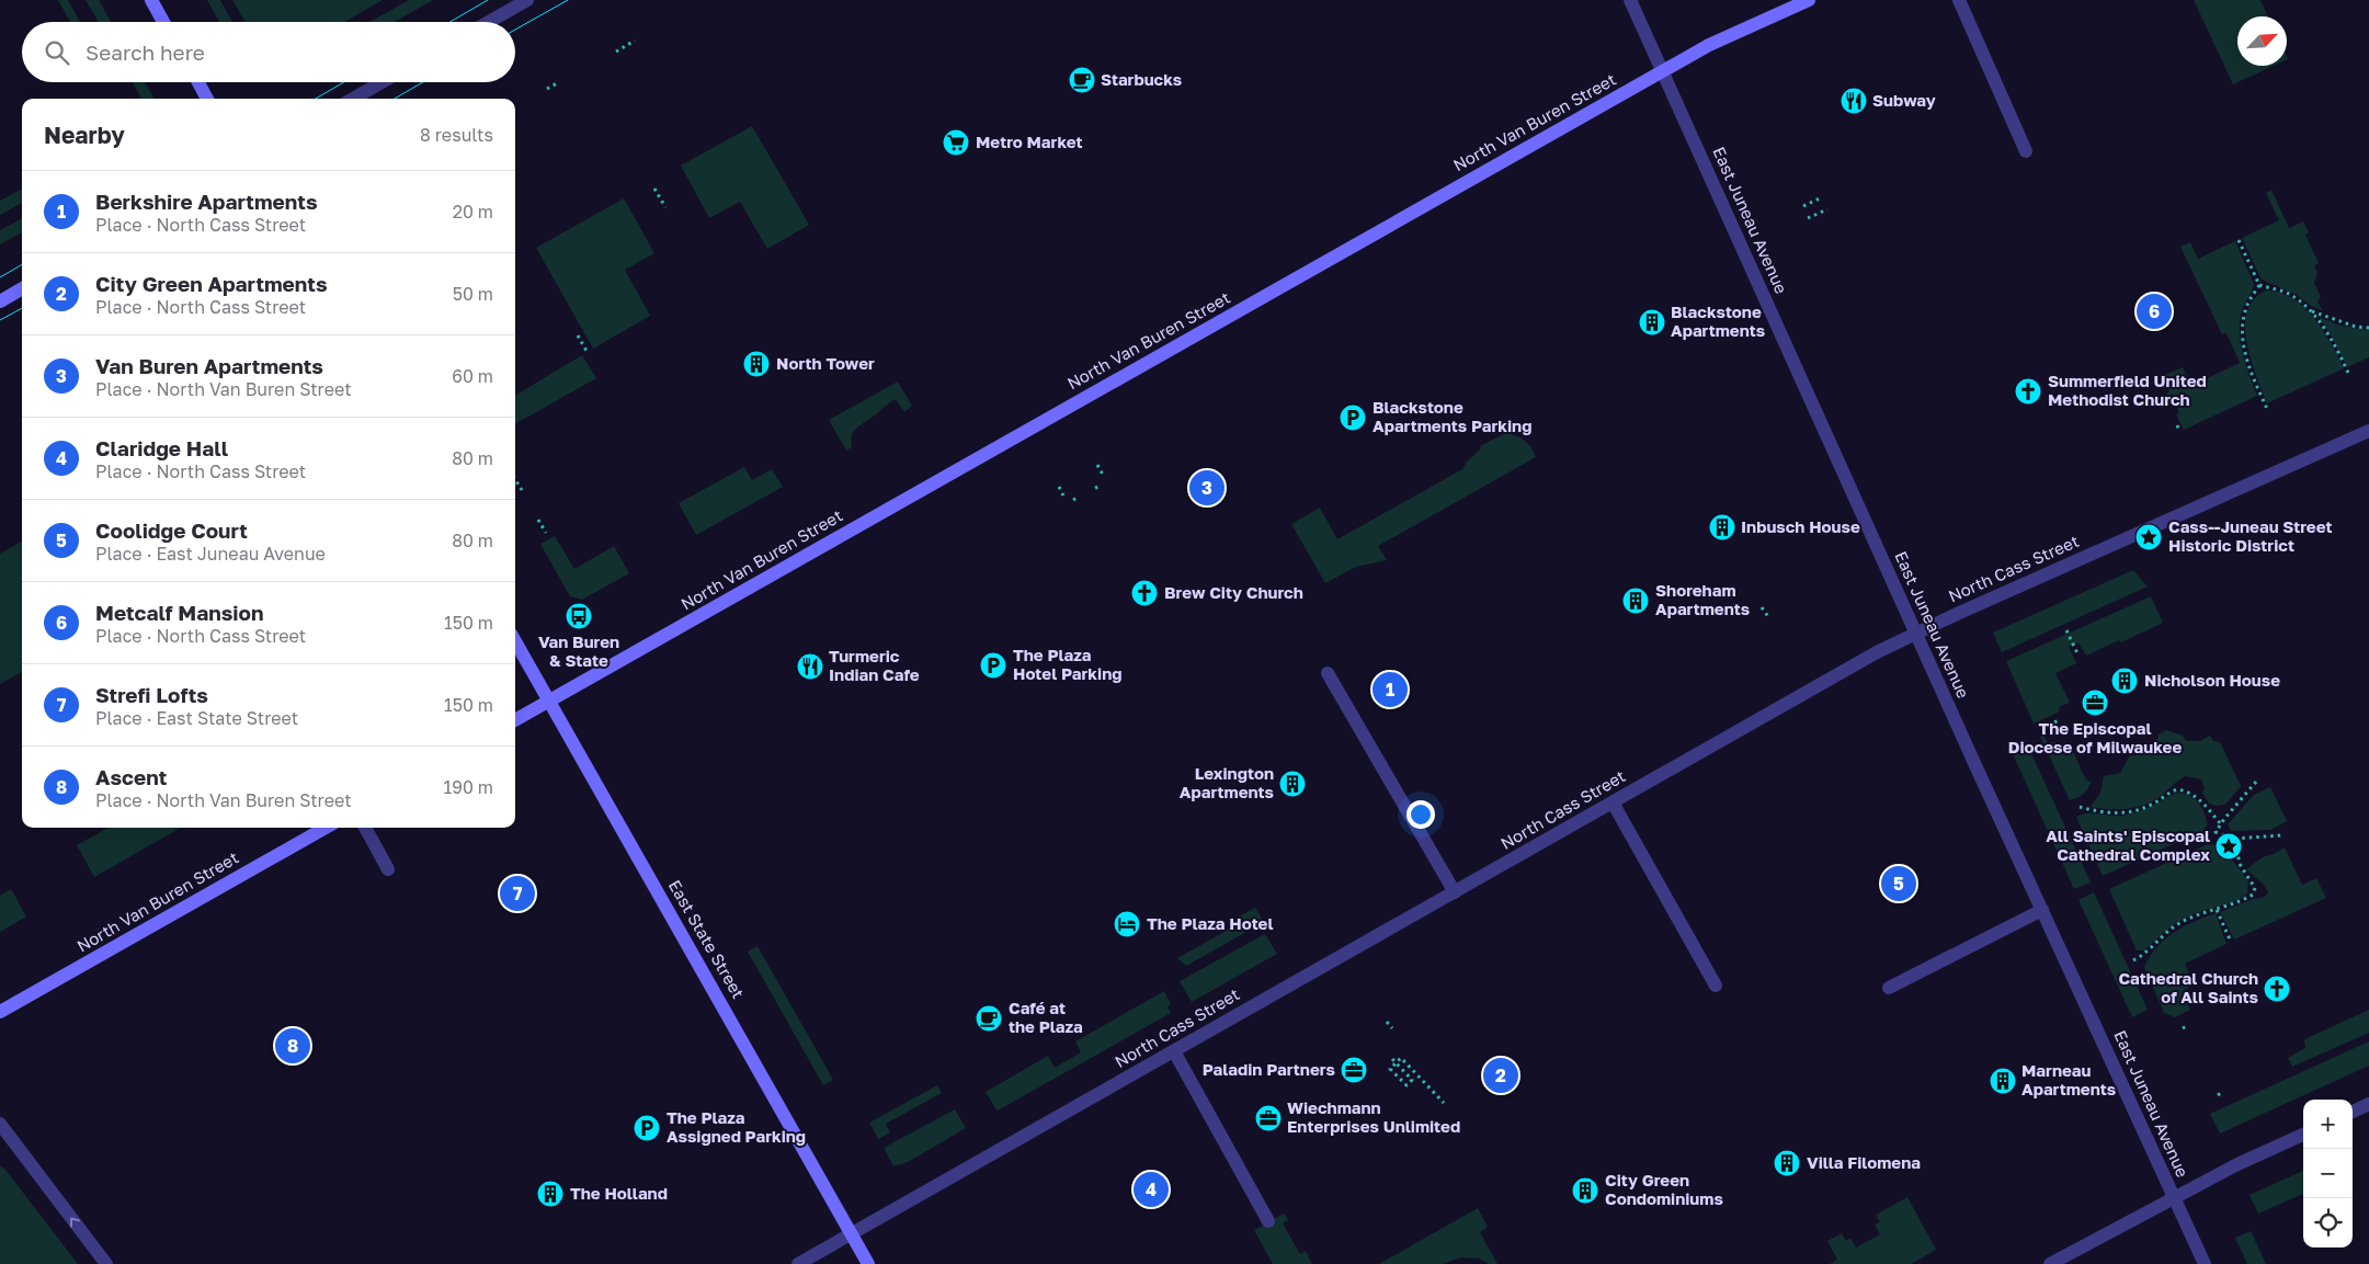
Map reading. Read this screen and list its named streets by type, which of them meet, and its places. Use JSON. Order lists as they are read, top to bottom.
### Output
{
  "streets": {
    "main road": ["North Van Buren Street", "East State Street"],
    "street": ["East Juneau Avenue", "North Cass Street"]
  },
  "crossings": [
    ["North Van Buren Street", "East Juneau Avenue"],
    ["North Van Buren Street", "East State Street"],
    ["East Juneau Avenue", "North Cass Street"],
    ["North Cass Street", "East State Street"]
  ],
  "places": {
    "cafe": ["Starbucks", "Café at the Plaza"],
    "restaurant": ["Subway", "Turmeric Indian Cafe"],
    "supermarket": ["Metro Market"],
    "building": [
      "Blackstone Apartments",
      "North Tower",
      "Inbusch House",
      "Shoreham Apartments",
      "Nicholson House",
      "Lexington Apartments",
      "Marneau Apartments",
      "Villa Filomena",
      "City Green Condominiums",
      "The Holland"
    ],
    "church": ["Summerfield United Methodist Church", "Brew City Church", "Cathedral Church of All Saints"],
    "parking": ["Blackstone Apartments Parking", "The Plaza Hotel Parking", "The Plaza Assigned Parking"],
    "place": ["Cass--Juneau Street Historic District", "All Saints' Episcopal Cathedral Complex"],
    "bus stop": ["Van Buren & State"],
    "office": ["The Episcopal Diocese of Milwaukee", "Paladin Partners", "Wiechmann Enterprises Unlimited"],
    "hotel": ["The Plaza Hotel"]
  },
  "north": "top right",
  "page": {
    "search": "Search here",
    "heading": ["Nearby", "8 results"],
    "list": [
      {
        "mark": "1",
        "name": "Berkshire Apartments",
        "note": "Place · North Cass Street",
        "value": "20 m"
      },
      {
        "mark": "2",
        "name": "City Green Apartments",
        "note": "Place · North Cass Street",
        "value": "50 m"
      },
      {
        "mark": "3",
        "name": "Van Buren Apartments",
        "note": "Place · North Van Buren Street",
        "value": "60 m"
      },
      {
        "mark": "4",
        "name": "Claridge Hall",
        "note": "Place · North Cass Street",
        "value": "80 m"
      },
      {
        "mark": "5",
        "name": "Coolidge Court",
        "note": "Place · East Juneau Avenue",
        "value": "80 m"
      },
      {
        "mark": "6",
        "name": "Metcalf Mansion",
        "note": "Place · North Cass Street",
        "value": "150 m"
      },
      {
        "mark": "7",
        "name": "Strefi Lofts",
        "note": "Place · East State Street",
        "value": "150 m"
      },
      {
        "mark": "8",
        "name": "Ascent",
        "note": "Place · North Van Buren Street",
        "value": "190 m"
      }
    ],
    "pins": [
      "6",
      "3",
      "1",
      "5",
      "7",
      "8",
      "2",
      "4"
    ],
    "map_buttons": ["+", "−"]
  }
}
